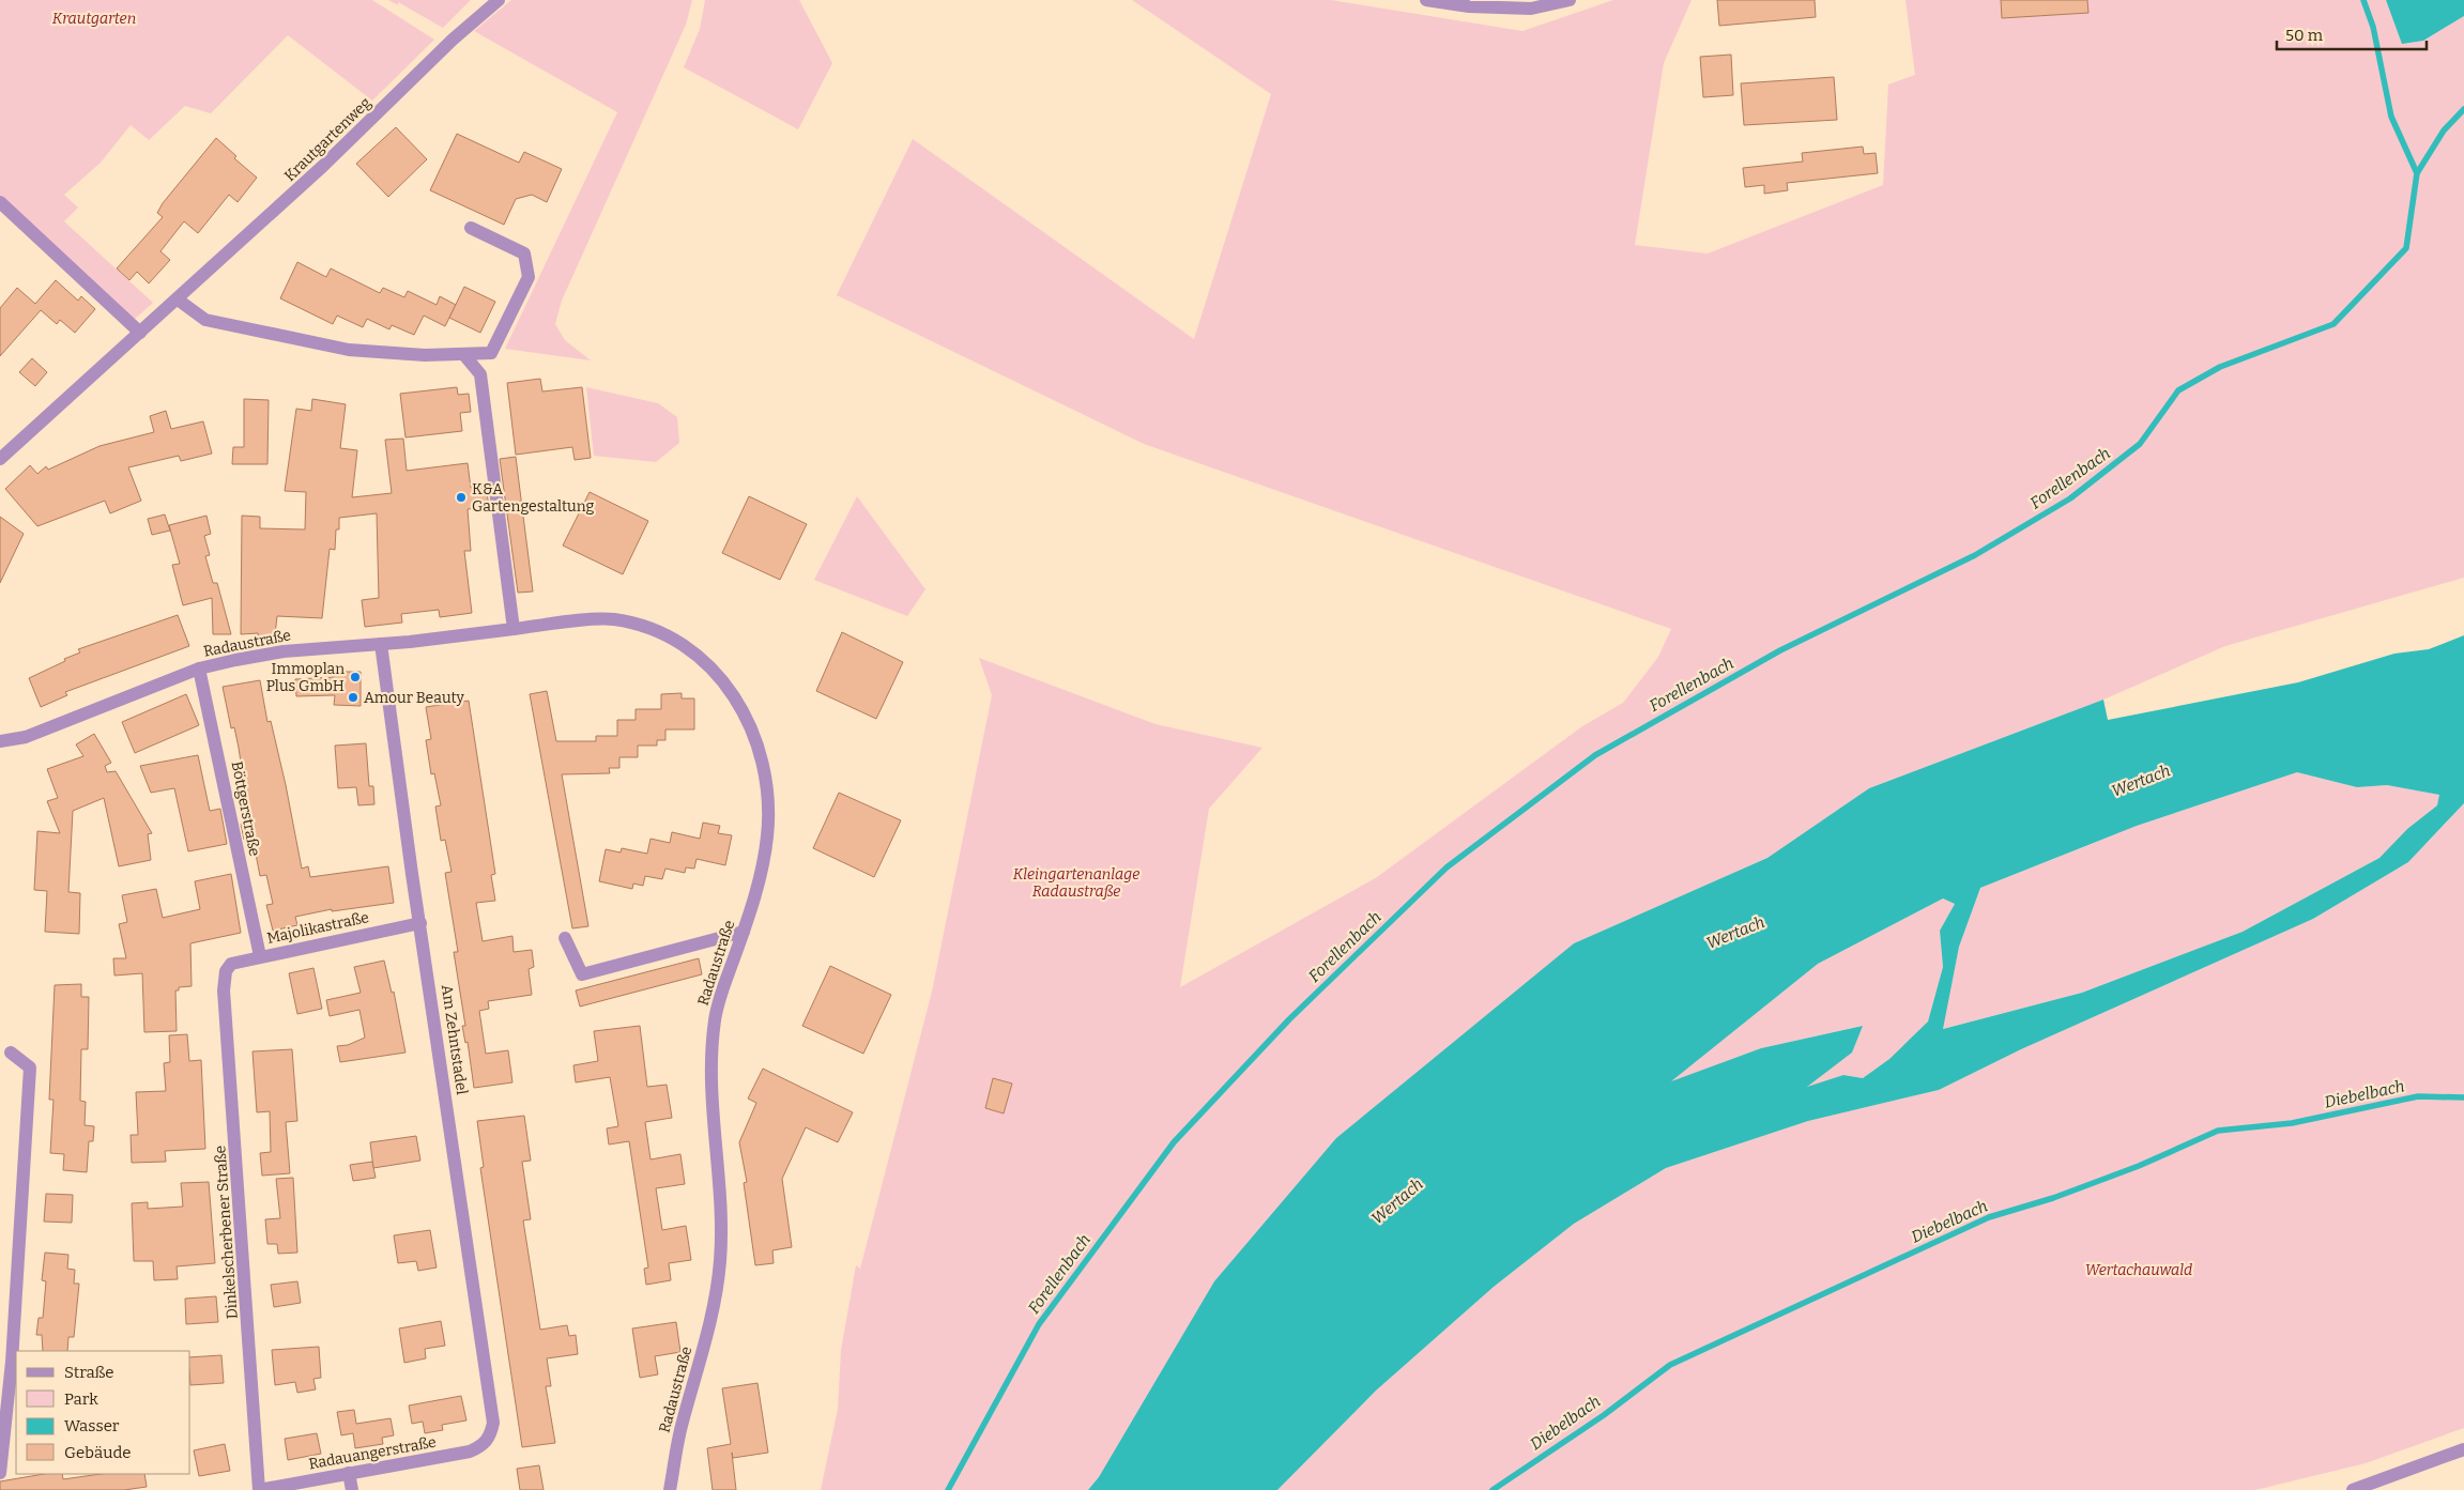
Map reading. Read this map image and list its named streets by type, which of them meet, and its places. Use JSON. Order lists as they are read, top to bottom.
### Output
{
  "streets": {
    "street": [
      "Krautgartenweg",
      "Radaustraße",
      "Böttgerstraße",
      "Majolikastraße",
      "Am Zehntstadel",
      "Dinkelscherbener Straße",
      "Radauangerstraße"
    ]
  },
  "crossings": [
    ["Radaustraße", "Böttgerstraße"],
    ["Radaustraße", "Am Zehntstadel"],
    ["Böttgerstraße", "Majolikastraße"],
    ["Majolikastraße", "Am Zehntstadel"],
    ["Majolikastraße", "Dinkelscherbener Straße"],
    ["Am Zehntstadel", "Radauangerstraße"],
    ["Dinkelscherbener Straße", "Radauangerstraße"]
  ],
  "water": ["Forellenbach", "Wertach", "Diebelbach"],
  "parks": ["Krautgarten", "Kleingartenanlage Radaustraße", "Wertachauwald"],
  "places": ["K&A Gartengestaltung", "Immoplan Plus GmbH", "Amour Beauty"],
  "legend": [
    "Straße",
    "Park",
    "Wasser",
    "Gebäude"
  ],
  "scale_bar": "50 m"
}
